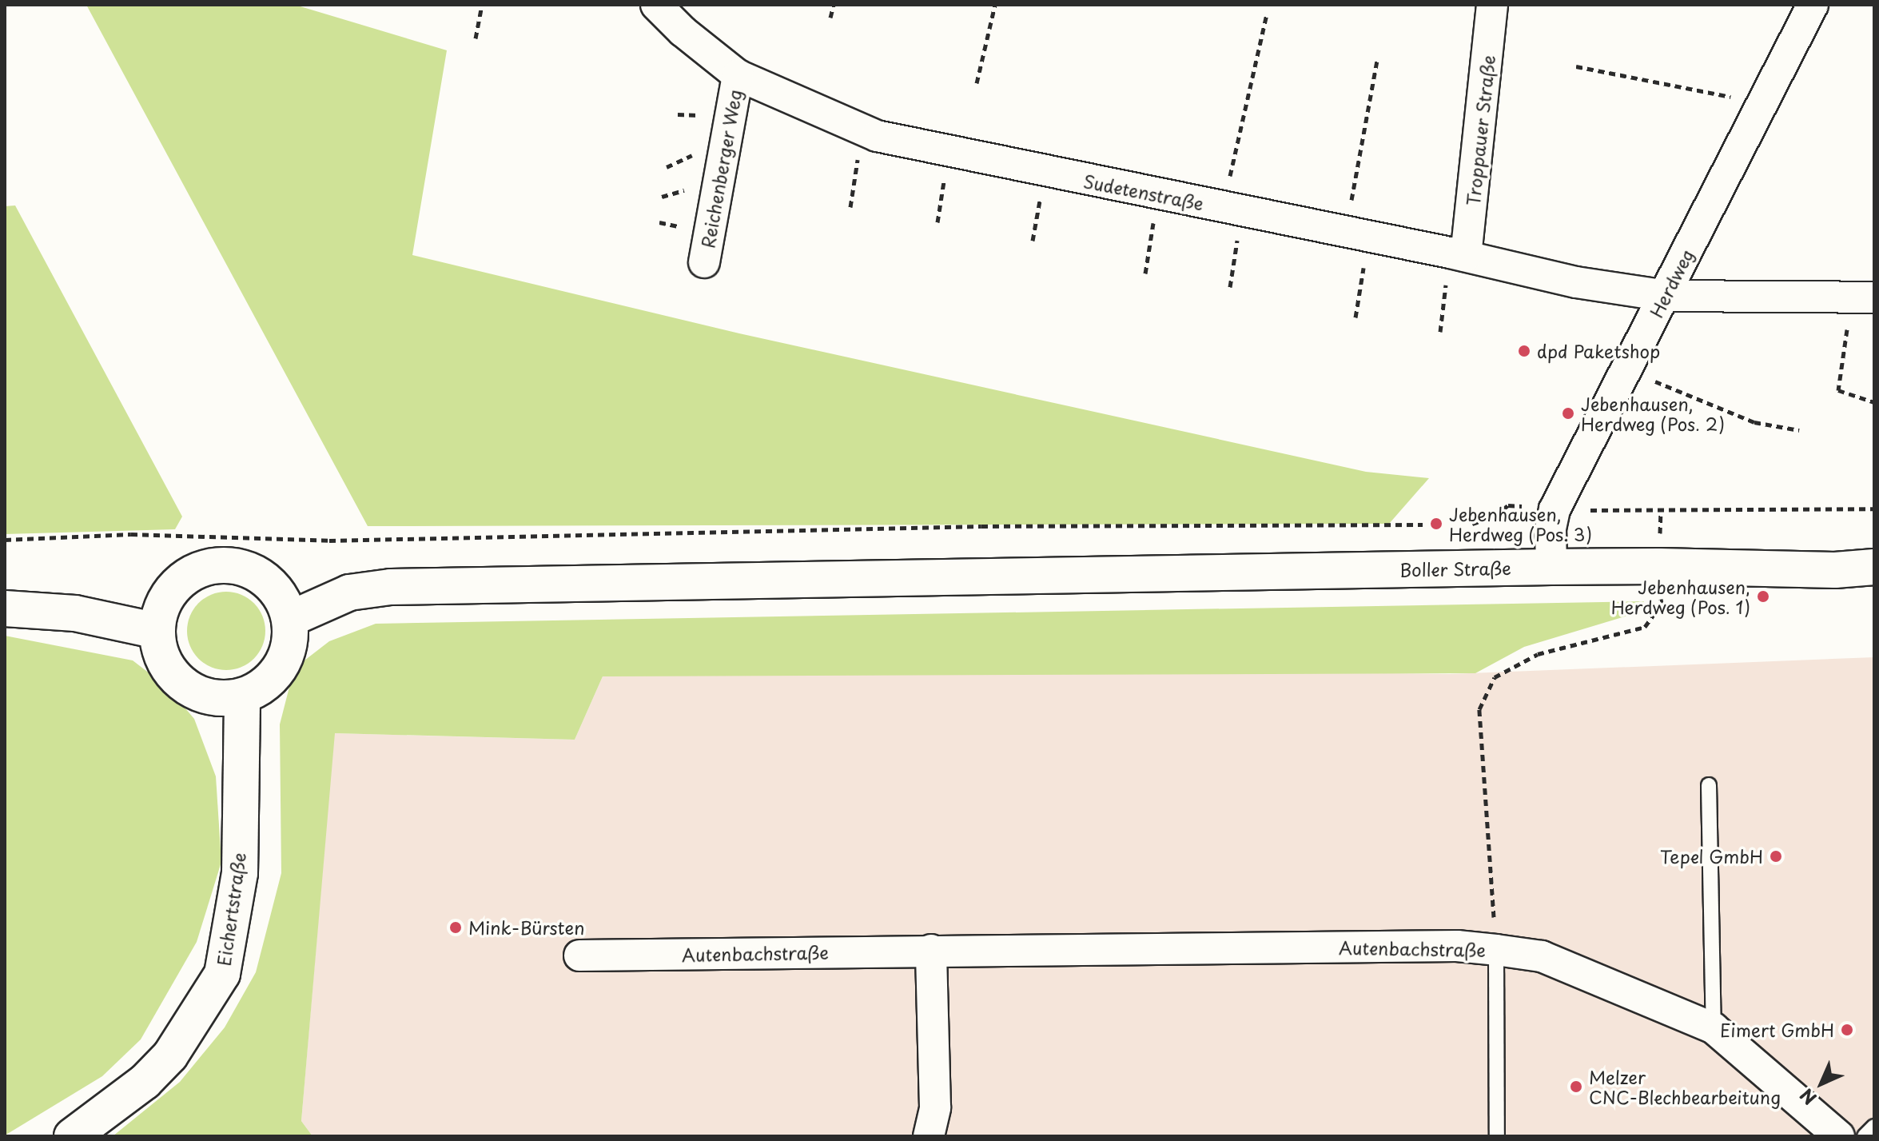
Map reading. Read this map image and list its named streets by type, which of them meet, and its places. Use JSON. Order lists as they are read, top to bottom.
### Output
{
  "streets": {
    "main road": ["Boller Straße", "Eichertstraße"],
    "street": [
      "Troppauer Straße",
      "Reichenberger Weg",
      "Sudetenstraße",
      "Herdweg",
      "Autenbachstraße"
    ]
  },
  "crossings": [
    ["Troppauer Straße", "Sudetenstraße"],
    ["Reichenberger Weg", "Sudetenstraße"],
    ["Sudetenstraße", "Herdweg"],
    ["Herdweg", "Boller Straße"],
    ["Boller Straße", "Eichertstraße"]
  ],
  "places": [
    "dpd Paketshop",
    "Jebenhausen, Herdweg (Pos. 2)",
    "Jebenhausen, Herdweg (Pos. 3)",
    "Jebenhausen, Herdweg (Pos. 1)",
    "Tepel GmbH",
    "Mink-Bürsten",
    "Eimert GmbH",
    "Melzer CNC-Blechbearbeitung"
  ],
  "north": "bottom left"
}
